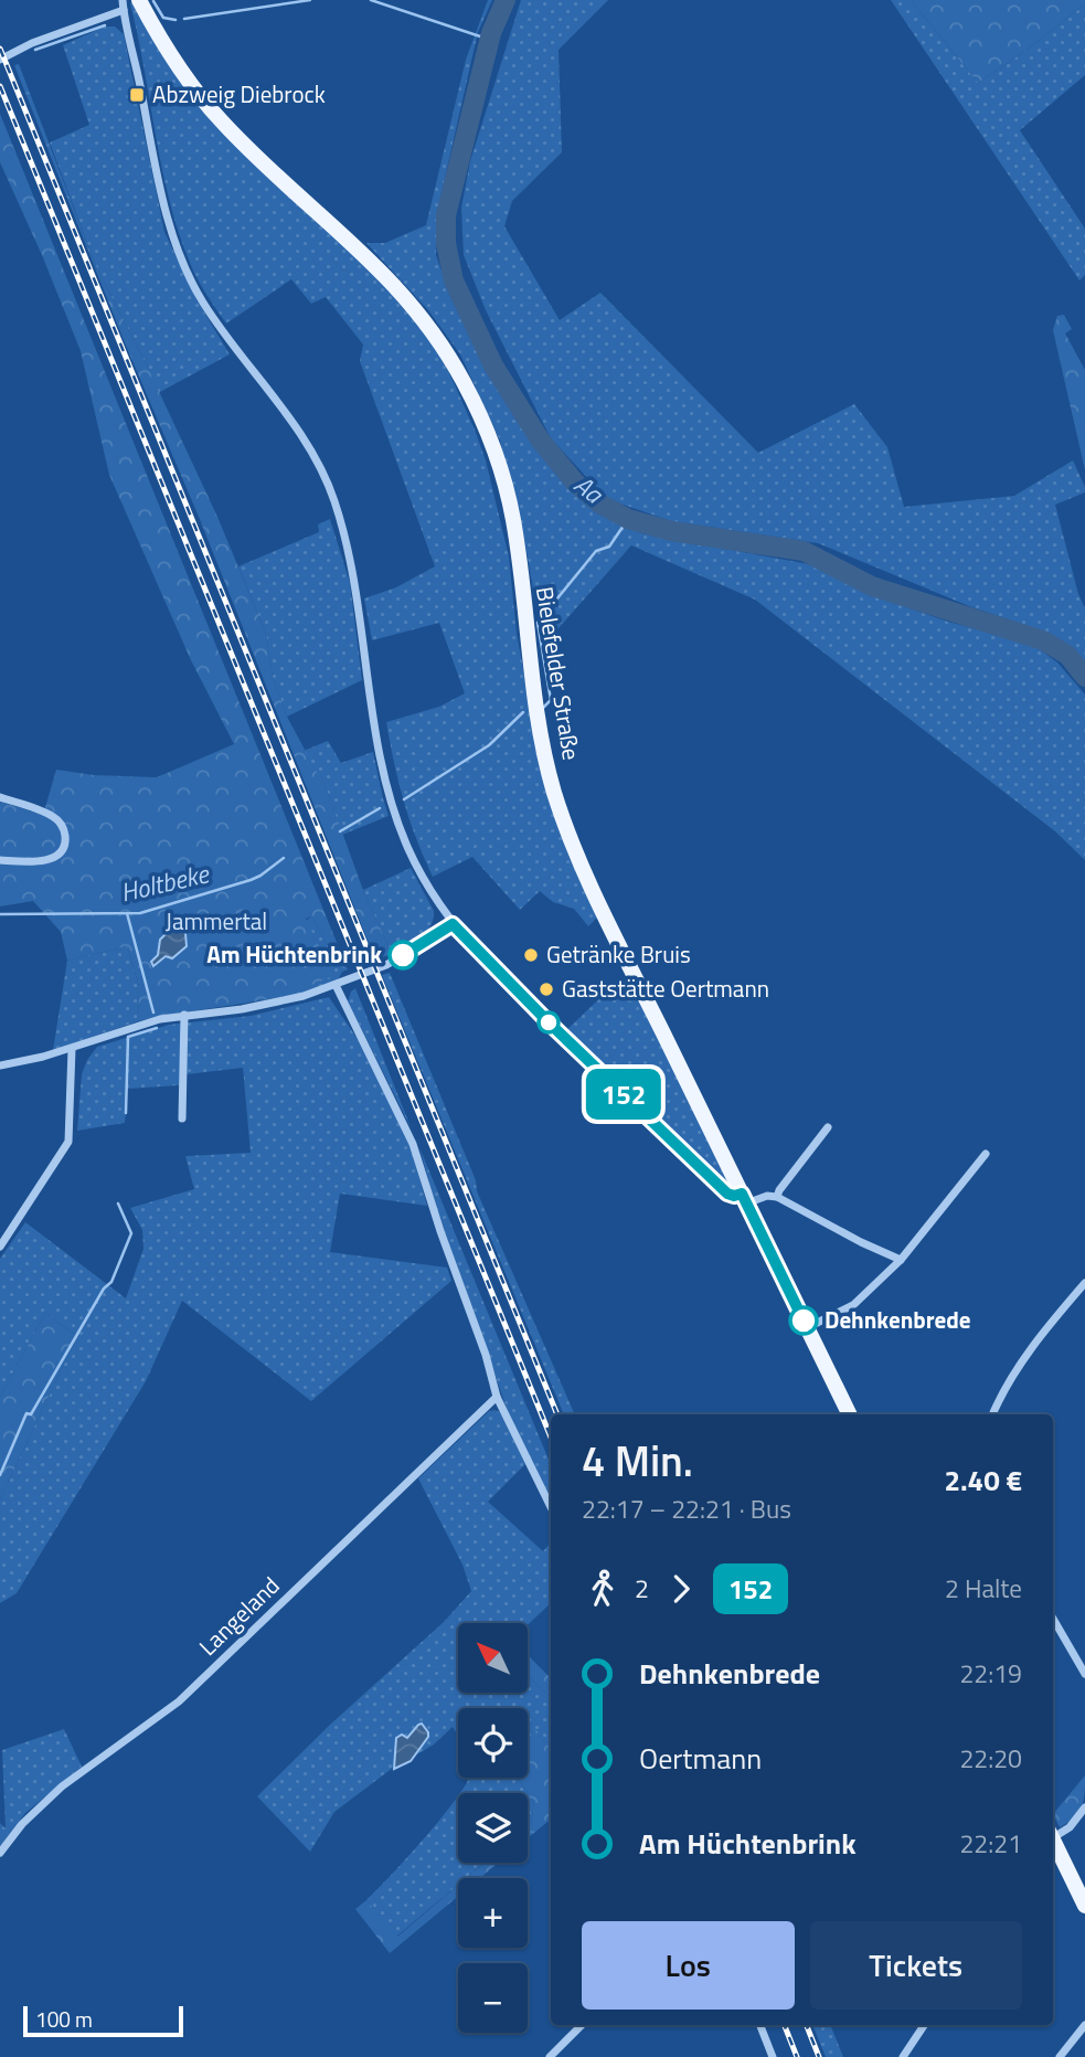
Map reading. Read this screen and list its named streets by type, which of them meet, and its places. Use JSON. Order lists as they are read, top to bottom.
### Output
{
  "streets": {
    "main road": ["Bielefelder Straße"],
    "street": ["Langeland"]
  },
  "water": ["Aa", "Holtbeke"],
  "parks": ["Jammertal"],
  "places": {
    "transit": ["Abzweig Diebrock"],
    "other": [
      "Am Hüchtenbrink",
      "Getränke Bruis",
      "Gaststätte Oertmann",
      "Dehnkenbrede"
    ]
  },
  "lines": ["bus line 152"],
  "scale_bar": "100 m",
  "north": "top left",
  "page": {
    "on_map": "152",
    "heading": ["4 Min.", "22:17 – 22:21 · Bus", "2.40 €"],
    "legs": ["2", "152", "2 Halte"],
    "map_buttons": ["+", "−"],
    "list": [
      {
        "name": "Dehnkenbrede",
        "value": "22:19"
      },
      {
        "name": "Oertmann",
        "value": "22:20"
      },
      {
        "name": "Am Hüchtenbrink",
        "value": "22:21"
      }
    ],
    "buttons": ["Los", "Tickets"],
    "scale": "100 m"
  }
}
